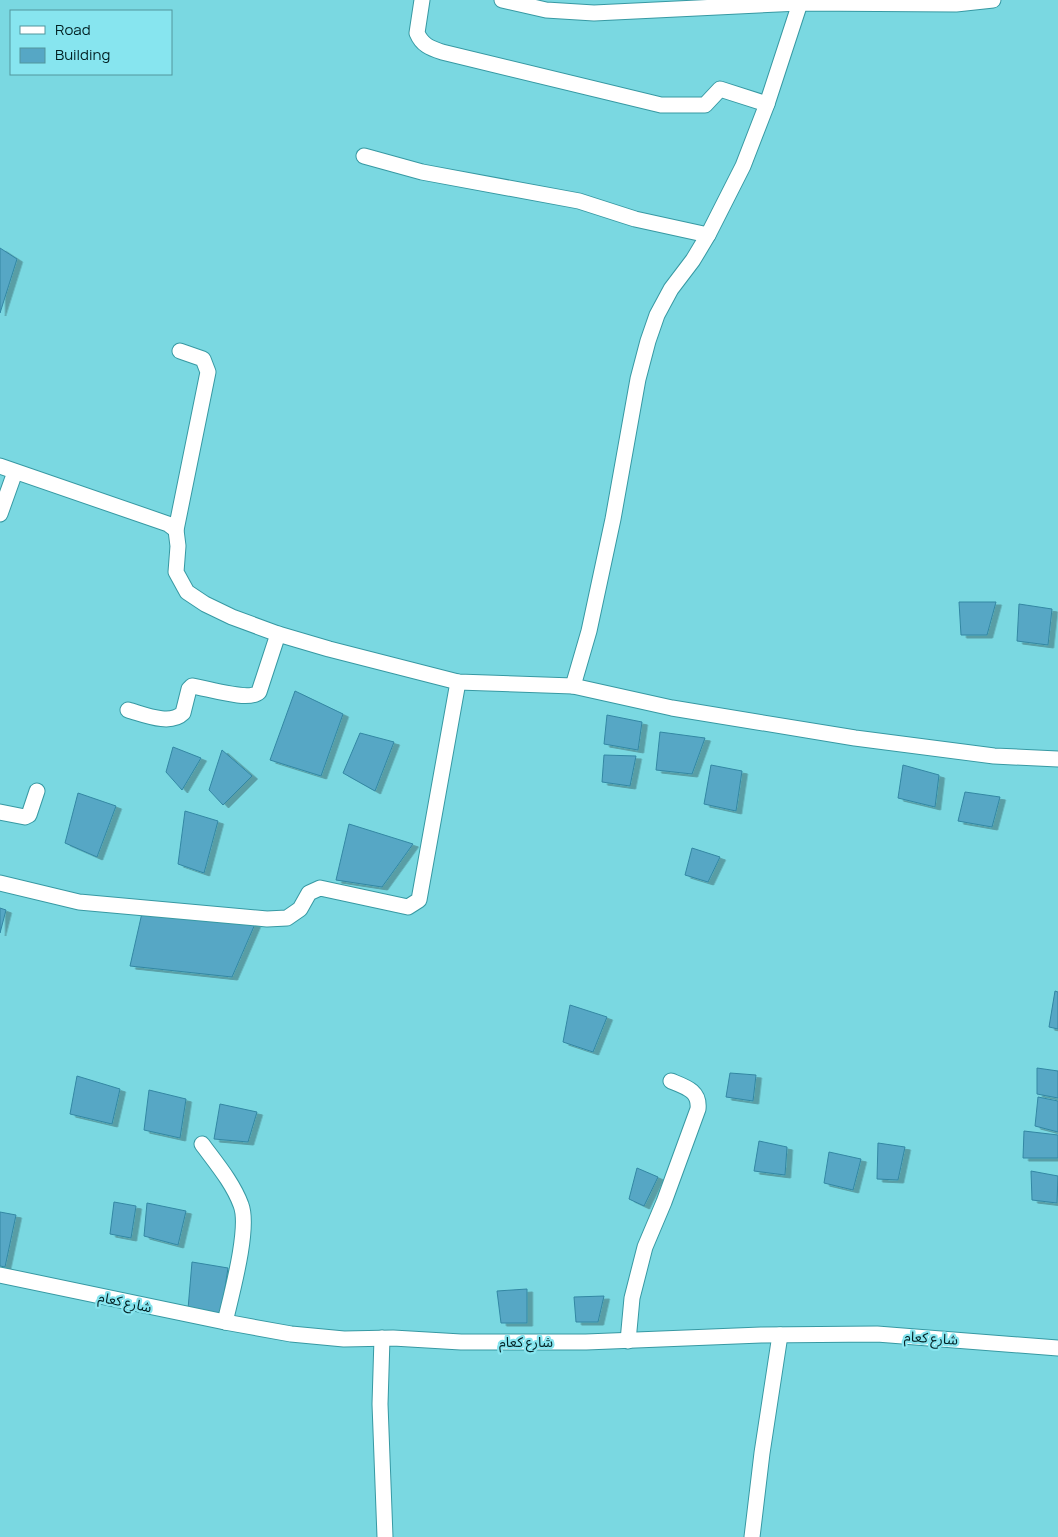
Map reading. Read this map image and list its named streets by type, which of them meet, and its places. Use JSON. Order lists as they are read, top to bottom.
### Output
{
  "streets": {
    "street": ["شارع كعام"]
  },
  "legend": ["Road", "Building"]
}
